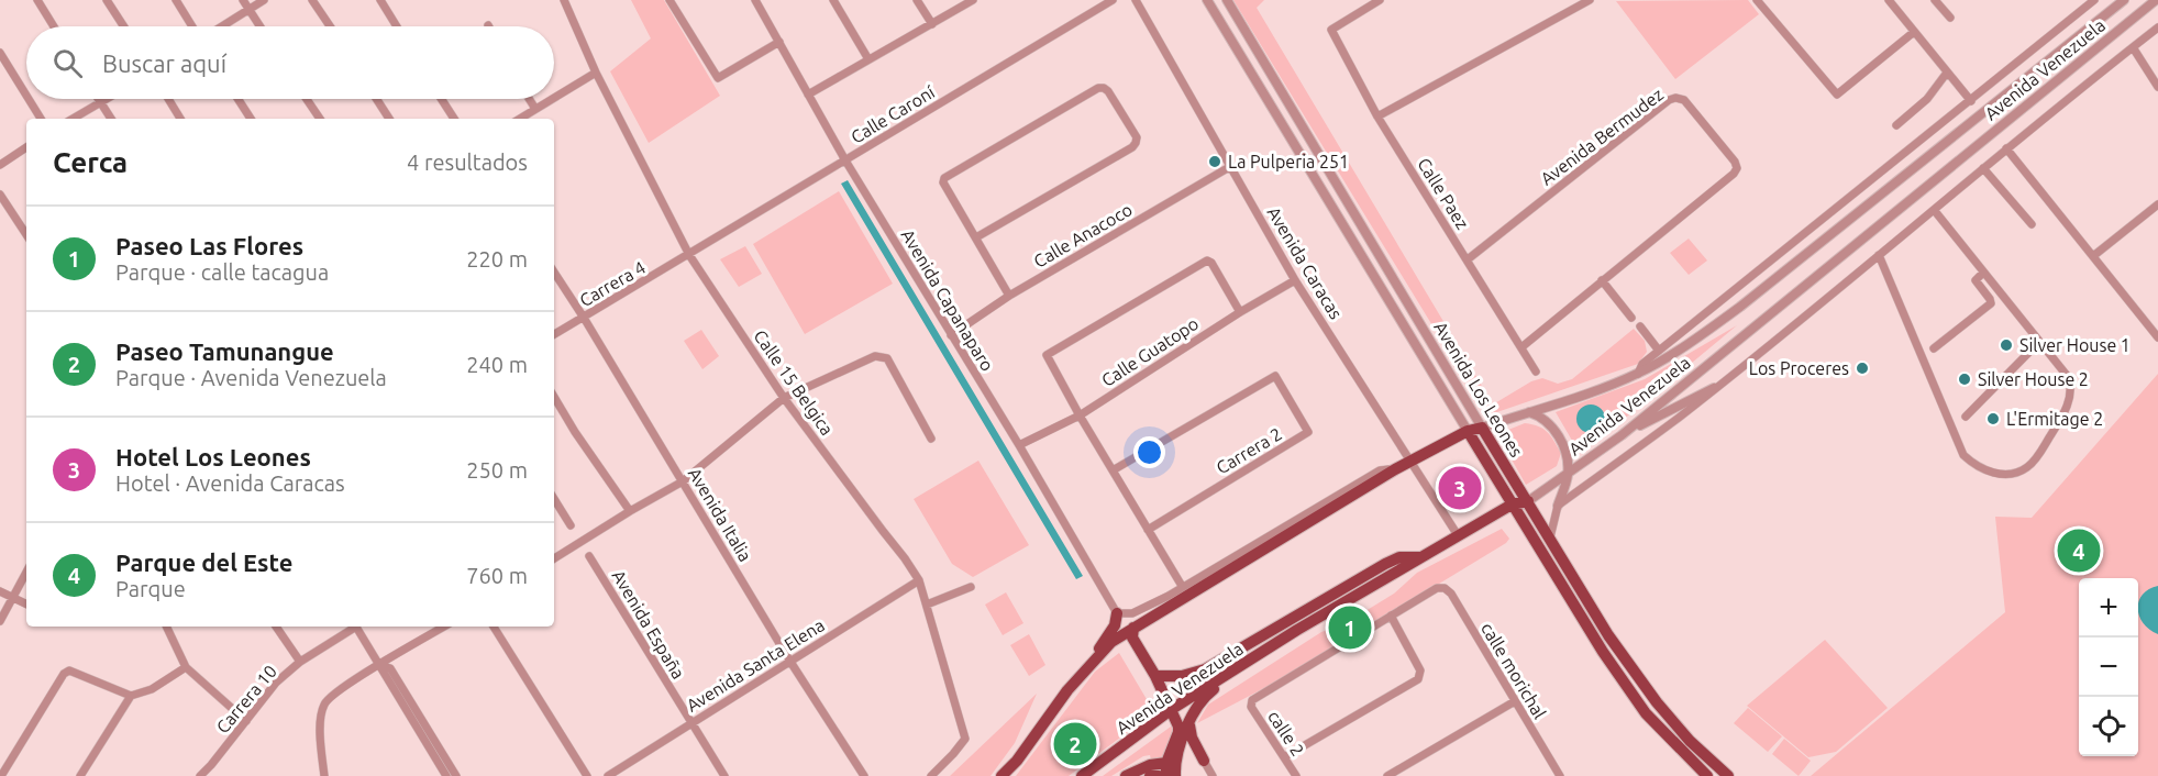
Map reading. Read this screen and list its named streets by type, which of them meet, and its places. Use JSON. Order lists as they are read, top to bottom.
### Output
{
  "streets": {
    "main road": ["Avenida Venezuela", "Avenida Los Leones"],
    "street": [
      "Calle Caroní",
      "Avenida Bermudez",
      "Calle Paez",
      "Calle Anacoco",
      "Avenida Caracas",
      "Carrera 4",
      "Avenida Capanaparo",
      "Calle Guatopo",
      "Calle 15 Belgica",
      "Carrera 2",
      "Avenida Italia",
      "Avenida España",
      "Avenida Santa Elena",
      "calle morichal",
      "Carrera 10",
      "calle 2"
    ]
  },
  "crossings": [
    ["Avenida Venezuela", "Avenida Caracas"],
    ["Avenida Venezuela", "Avenida Los Leones"],
    ["Calle Caroní", "Carrera 4"],
    ["Calle Caroní", "Avenida Capanaparo"],
    ["Calle Caroní", "Calle 15 Belgica"],
    ["Avenida Bermudez", "Calle Paez"],
    ["Calle Anacoco", "Avenida Caracas"],
    ["Calle Anacoco", "Avenida Capanaparo"],
    ["Avenida Caracas", "Calle Guatopo"],
    ["Carrera 4", "Calle 15 Belgica"],
    ["Carrera 4", "Avenida Italia"],
    ["Avenida Capanaparo", "Calle Guatopo"],
    ["Calle 15 Belgica", "Avenida Santa Elena"],
    ["Avenida Italia", "Avenida Santa Elena"],
    ["Avenida España", "Avenida Santa Elena"],
    ["calle morichal", "calle 2"]
  ],
  "places": [
    "La Pulperia 251",
    "Silver House 1",
    "Los Proceres",
    "Silver House 2",
    "L'Ermitage 2"
  ],
  "page": {
    "search": "Buscar aquí",
    "heading": ["Cerca", "4 resultados"],
    "list": [
      {
        "mark": "1",
        "name": "Paseo Las Flores",
        "note": "Parque · calle tacagua",
        "value": "220 m"
      },
      {
        "mark": "2",
        "name": "Paseo Tamunangue",
        "note": "Parque · Avenida Venezuela",
        "value": "240 m"
      },
      {
        "mark": "3",
        "name": "Hotel Los Leones",
        "note": "Hotel · Avenida Caracas",
        "value": "250 m"
      },
      {
        "mark": "4",
        "name": "Parque del Este",
        "note": "Parque",
        "value": "760 m"
      }
    ],
    "pins": [
      "3",
      "4",
      "1",
      "2"
    ],
    "map_buttons": ["+", "−"]
  }
}
